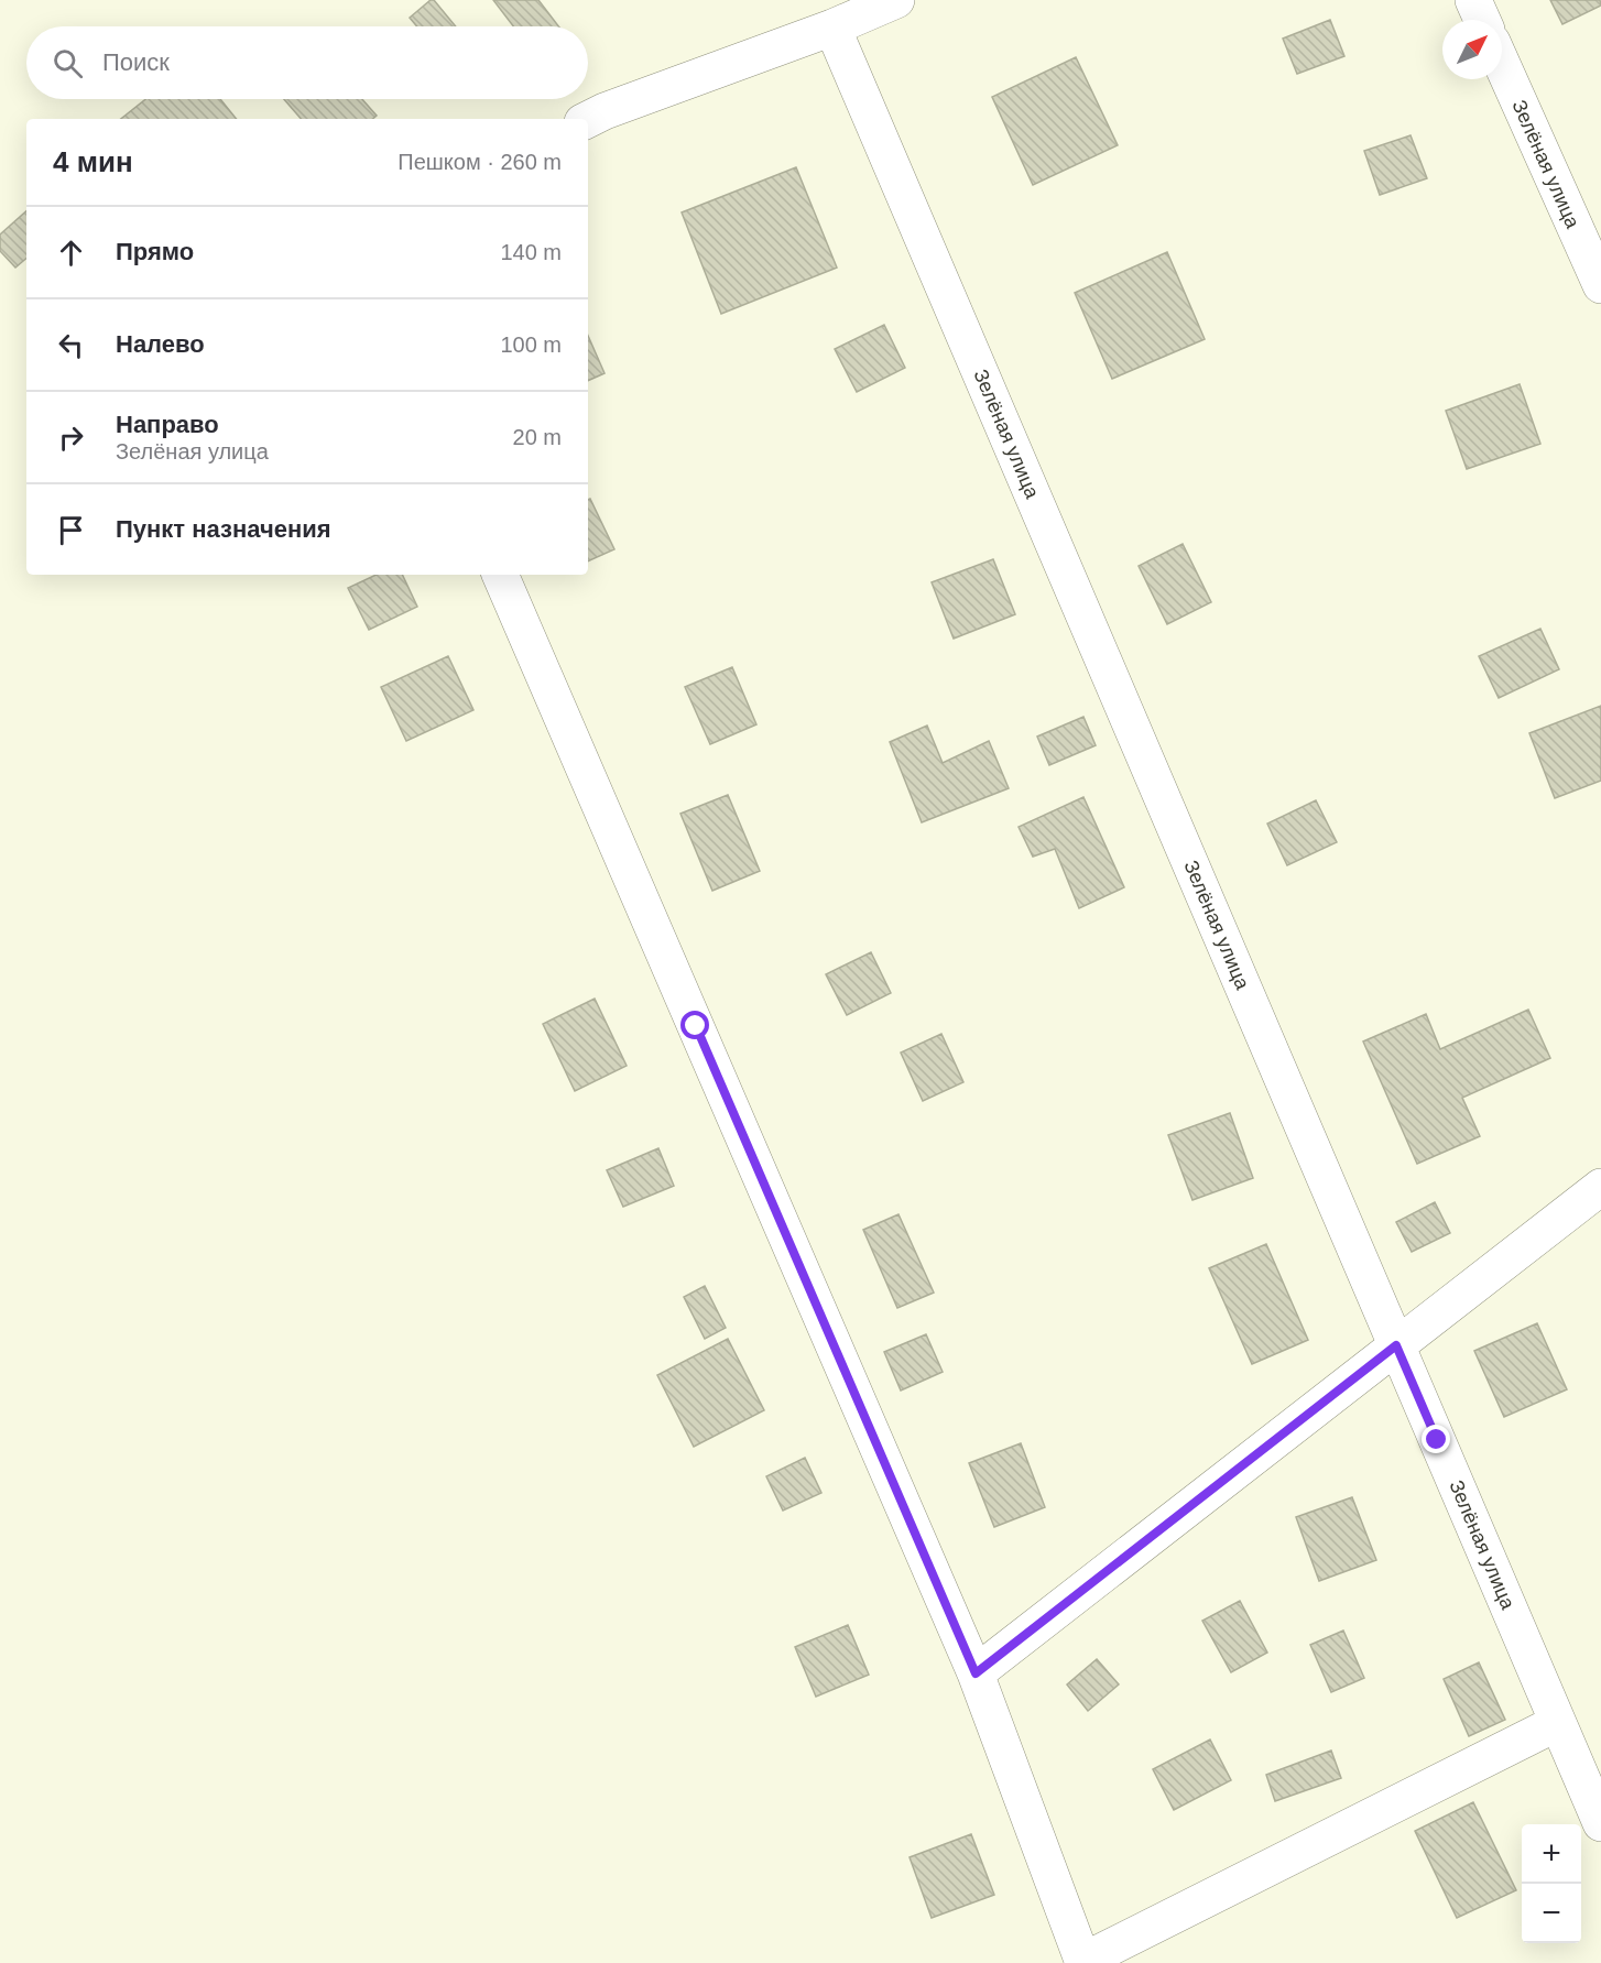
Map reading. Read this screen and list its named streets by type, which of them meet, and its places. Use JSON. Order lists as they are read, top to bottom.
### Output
{
  "streets": {
    "street": ["Зелёная улица"]
  },
  "north": "top right",
  "page": {
    "search": "Поиск",
    "heading": ["4 мин", "Пешком · 260 m"],
    "list": [
      ["Прямо", "140 m"],
      ["Налево", "100 m"],
      ["Направо", "Зелёная улица", "20 m"],
      "Пункт назначения"
    ],
    "map_buttons": ["+", "−"]
  }
}
